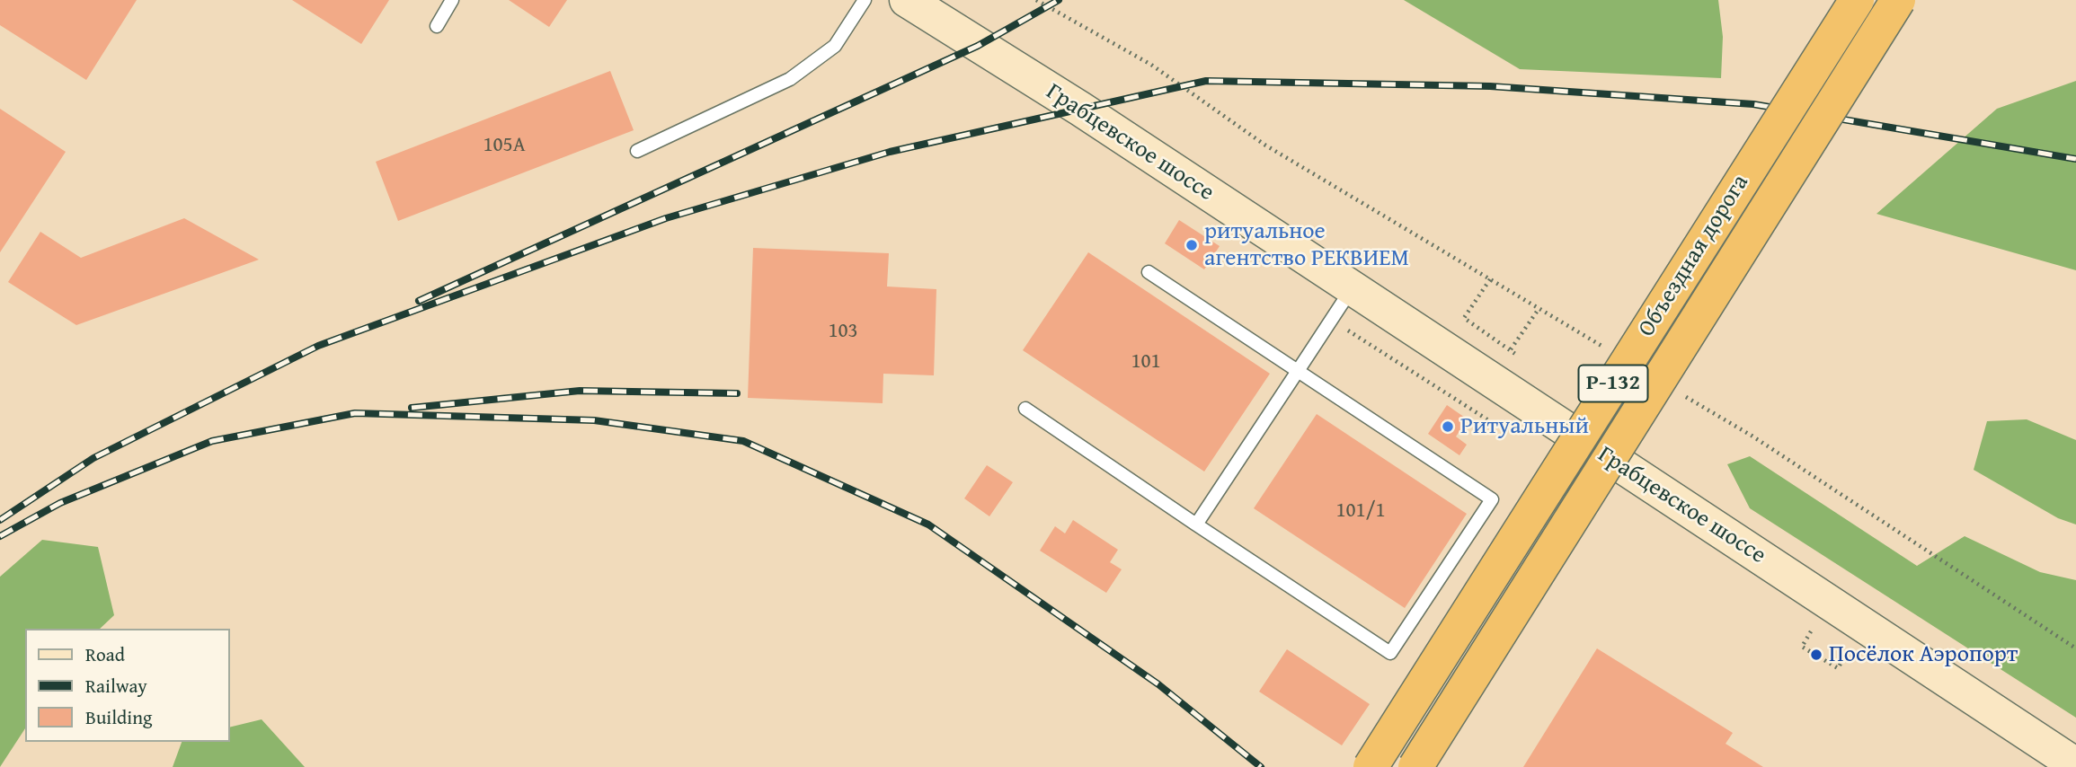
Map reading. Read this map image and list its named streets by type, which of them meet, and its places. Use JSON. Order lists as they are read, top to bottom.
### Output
{
  "streets": {
    "highway": ["Объездная дорога", "Р-132"],
    "main road": ["Грабцевское шоссе"]
  },
  "places": ["ритуальное агентство РЕКВИЕМ", "Ритуальный", "Посёлок Аэропорт"],
  "house_numbers": [
    "105А",
    "103",
    "101",
    "101/1"
  ],
  "legend": ["Road", "Railway", "Building"]
}
